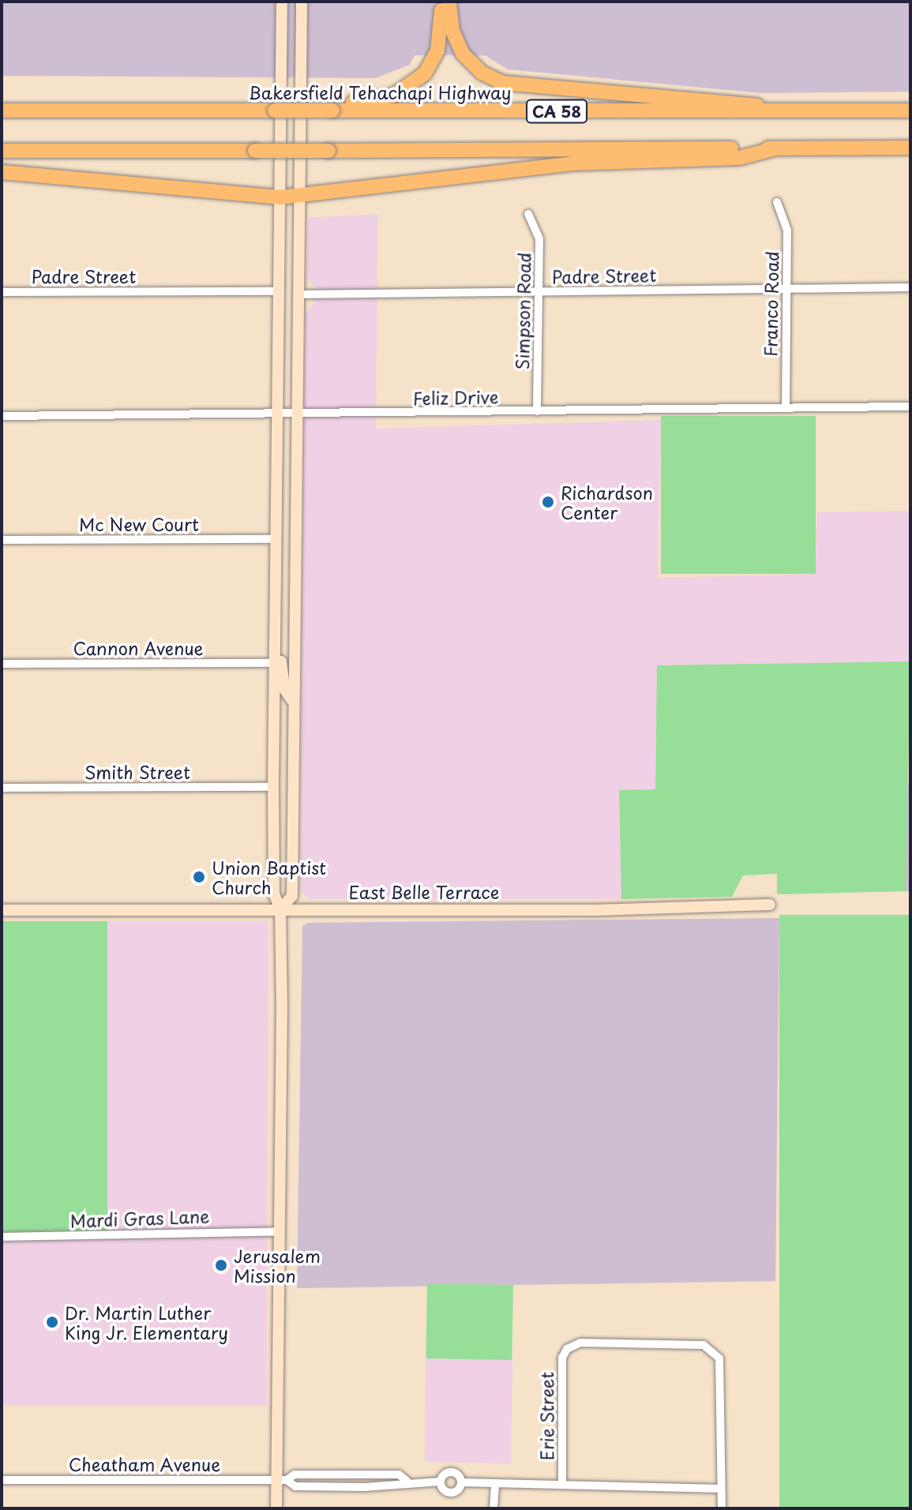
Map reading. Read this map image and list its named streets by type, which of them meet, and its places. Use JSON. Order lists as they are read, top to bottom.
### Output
{
  "streets": {
    "highway": ["Bakersfield Tehachapi Highway", "CA 58"],
    "street": [
      "Padre Street",
      "Franco Road",
      "Simpson Road",
      "Feliz Drive",
      "Mc New Court",
      "Cannon Avenue",
      "Smith Street",
      "East Belle Terrace",
      "Mardi Gras Lane",
      "Erie Street",
      "Cheatham Avenue"
    ]
  },
  "crossings": [
    ["Padre Street", "Franco Road"],
    ["Padre Street", "Simpson Road"],
    ["Franco Road", "Feliz Drive"],
    ["Simpson Road", "Feliz Drive"]
  ],
  "places": [
    "Richardson Center",
    "Union Baptist Church",
    "Jerusalem Mission",
    "Dr. Martin Luther King Jr. Elementary"
  ]
}
